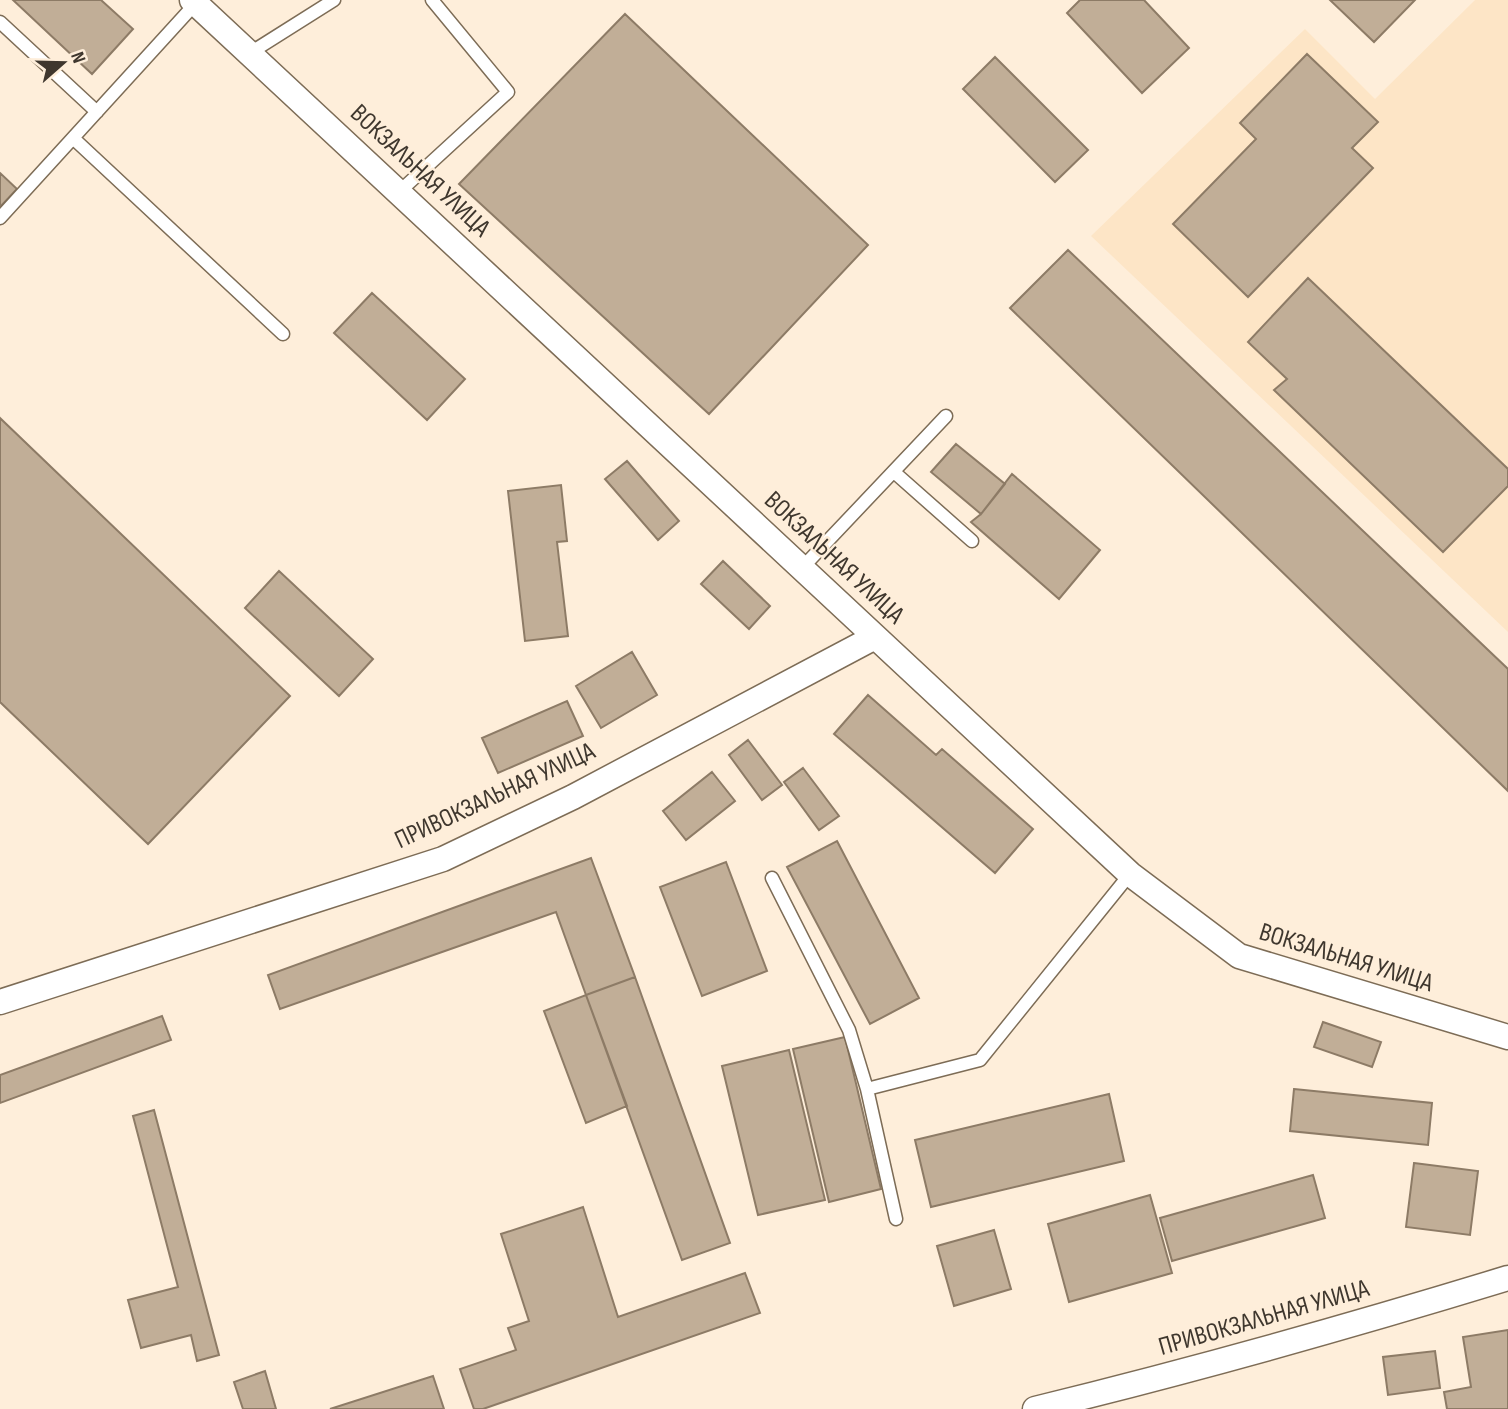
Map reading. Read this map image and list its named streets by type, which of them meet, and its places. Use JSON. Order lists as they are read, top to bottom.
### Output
{
  "streets": {
    "street": ["ВОКЗАЛЬНАЯ УЛИЦА", "ПРИВОКЗАЛЬНАЯ УЛИЦА"]
  },
  "crossings": [
    ["ВОКЗАЛЬНАЯ УЛИЦА", "ПРИВОКЗАЛЬНАЯ УЛИЦА"]
  ],
  "north": "right"
}
